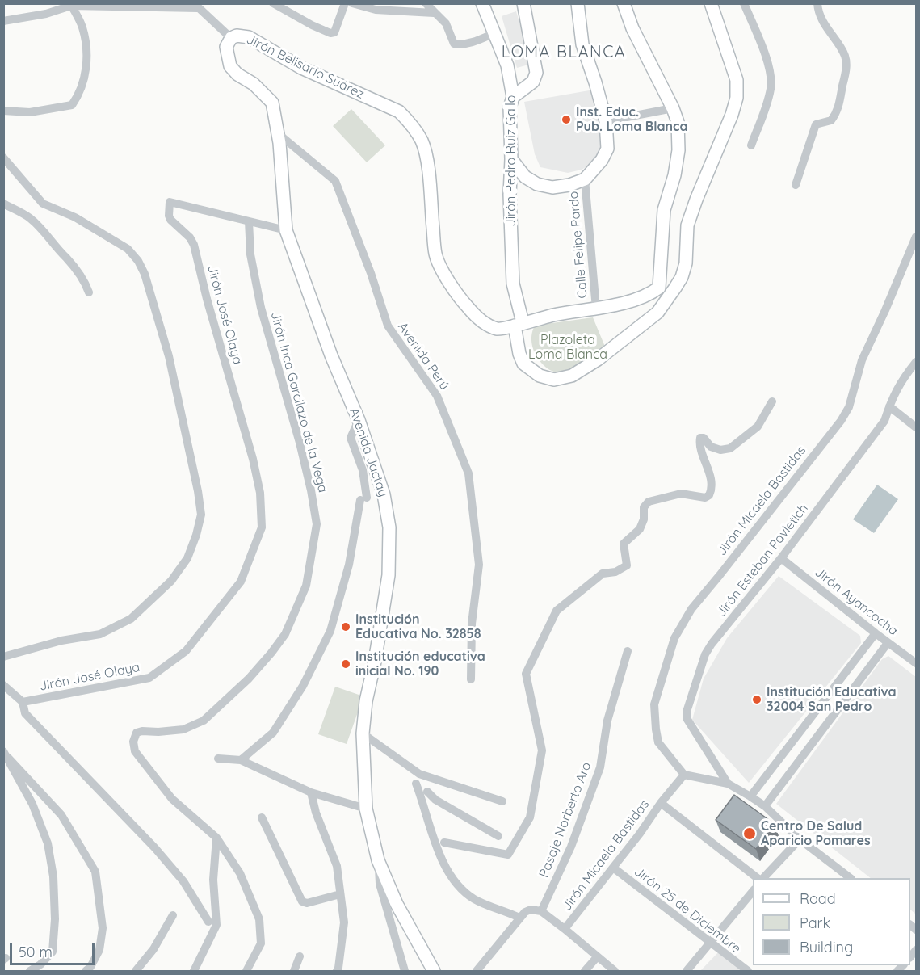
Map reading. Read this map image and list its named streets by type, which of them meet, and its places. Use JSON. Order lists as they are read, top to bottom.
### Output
{
  "streets": {
    "street": [
      "Jirón Belisario Suárez",
      "Jirón Pedro Ruiz Gallo",
      "Calle Felipe Pardo",
      "Jirón José Olaya",
      "Avenida Perú",
      "Jirón Inca Garcilazo de la Vega",
      "Avenida Jactay",
      "Jirón Micaela Bastidas",
      "Jirón Esteban Pavletich",
      "Jirón Ayancocha",
      "Pasaje Norberto Aro",
      "Jirón 25 de Diciembre"
    ]
  },
  "crossings": [
    ["Jirón Belisario Suárez", "Jirón Pedro Ruiz Gallo"],
    ["Jirón Belisario Suárez", "Calle Felipe Pardo"],
    ["Jirón Belisario Suárez", "Avenida Jactay"],
    ["Jirón José Olaya", "Jirón Inca Garcilazo de la Vega"],
    ["Avenida Perú", "Avenida Jactay"],
    ["Jirón Micaela Bastidas", "Jirón 25 de Diciembre"],
    ["Jirón Esteban Pavletich", "Jirón Ayancocha"]
  ],
  "districts": ["LOMA BLANCA"],
  "parks": ["Plazoleta Loma Blanca"],
  "places": [
    "Inst. Educ. Pub. Loma Blanca",
    "Institución Educativa No. 32858",
    "Institución educativa inicial No. 190",
    "Institución Educativa 32004 San Pedro",
    "Centro De Salud Aparicio Pomares"
  ],
  "legend": ["Road", "Park", "Building"],
  "scale_bar": "50 m"
}
